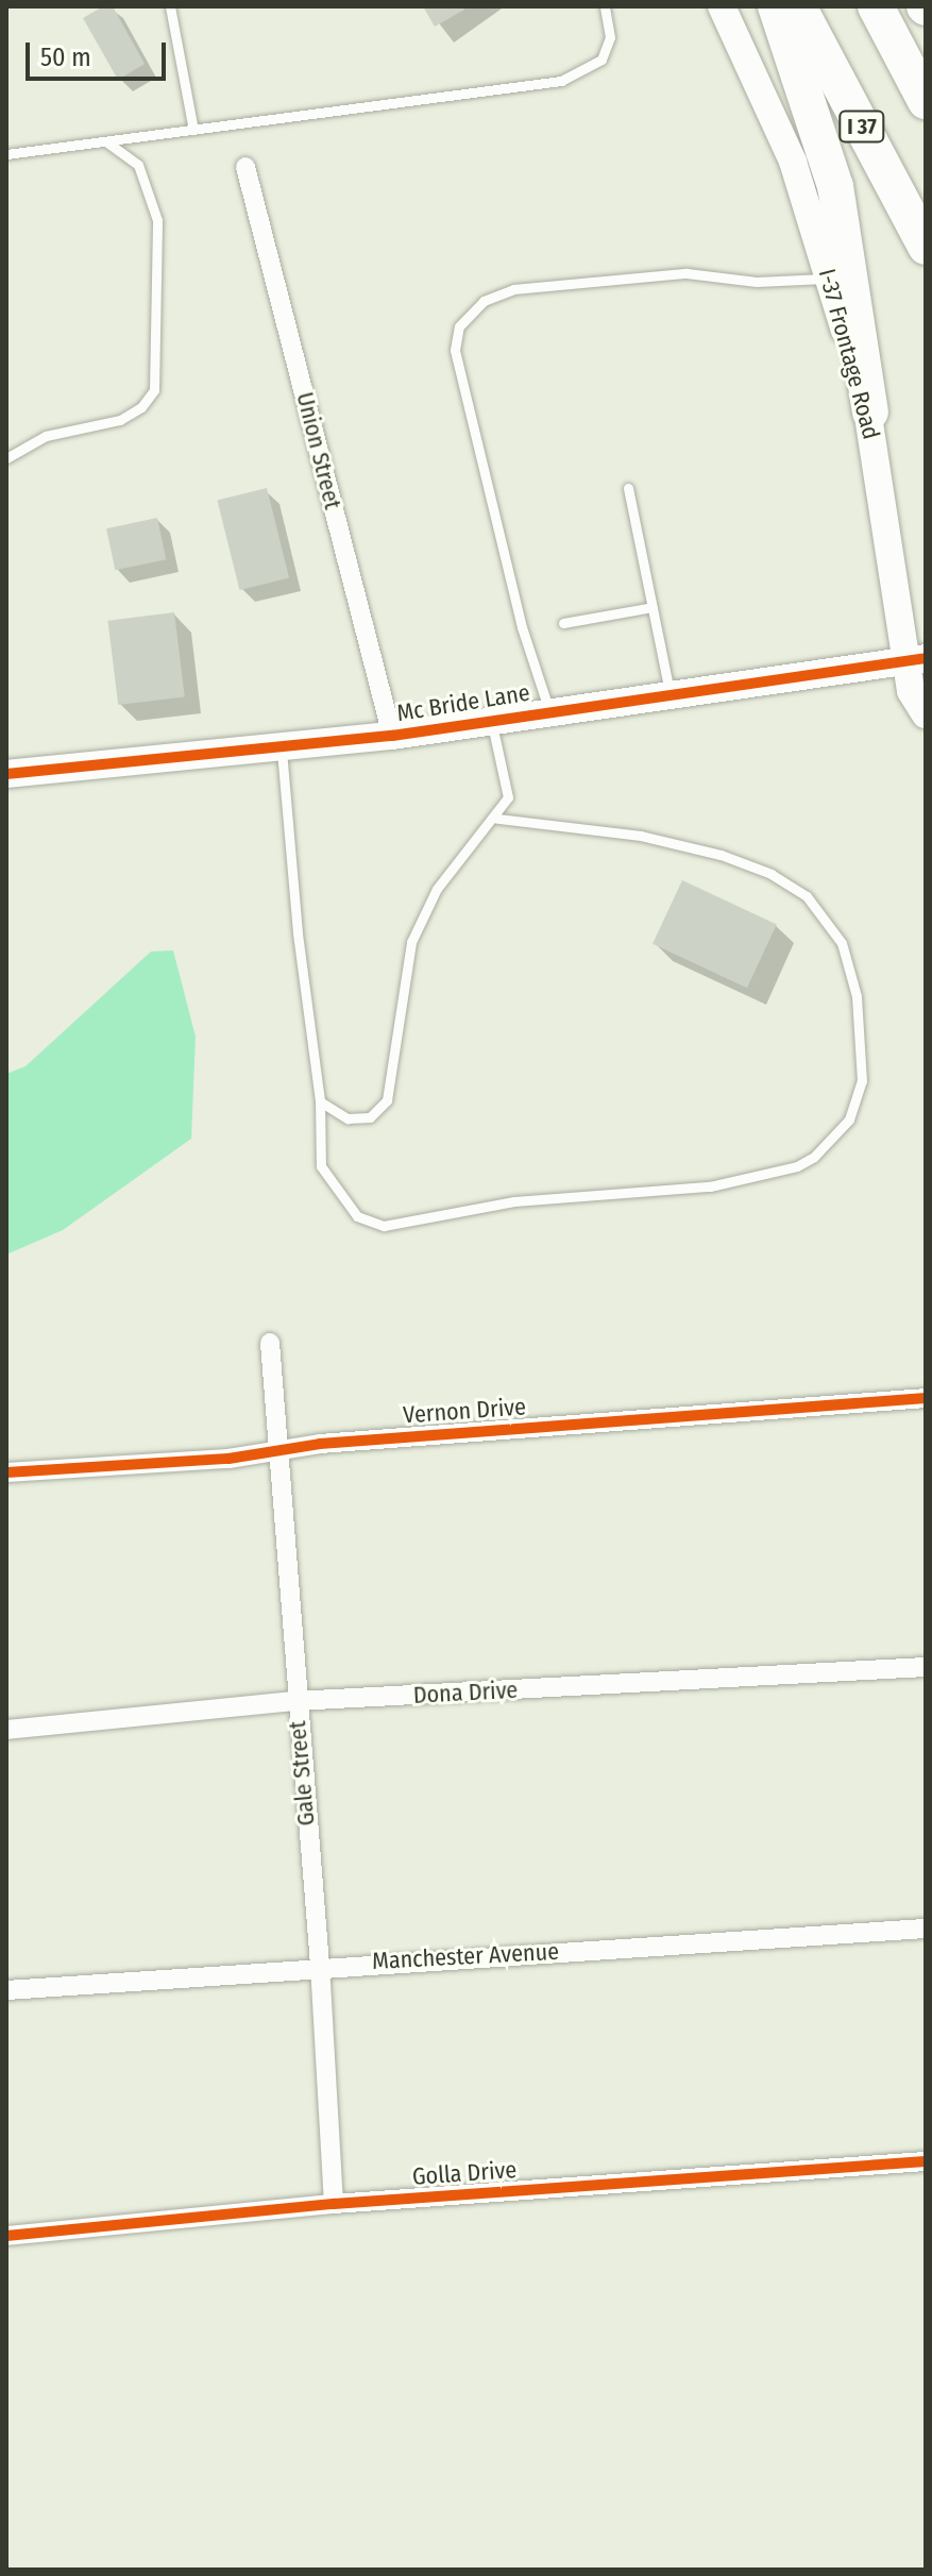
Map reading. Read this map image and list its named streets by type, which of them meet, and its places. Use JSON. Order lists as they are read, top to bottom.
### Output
{
  "streets": {
    "highway": ["I 37"],
    "street": [
      "I-37 Frontage Road",
      "Union Street",
      "Mc Bride Lane",
      "Vernon Drive",
      "Dona Drive",
      "Gale Street",
      "Manchester Avenue",
      "Golla Drive"
    ]
  },
  "crossings": [
    ["I-37 Frontage Road", "Mc Bride Lane"],
    ["Union Street", "Mc Bride Lane"],
    ["Vernon Drive", "Gale Street"],
    ["Dona Drive", "Gale Street"],
    ["Gale Street", "Manchester Avenue"],
    ["Gale Street", "Golla Drive"]
  ],
  "scale_bar": "50 m"
}
